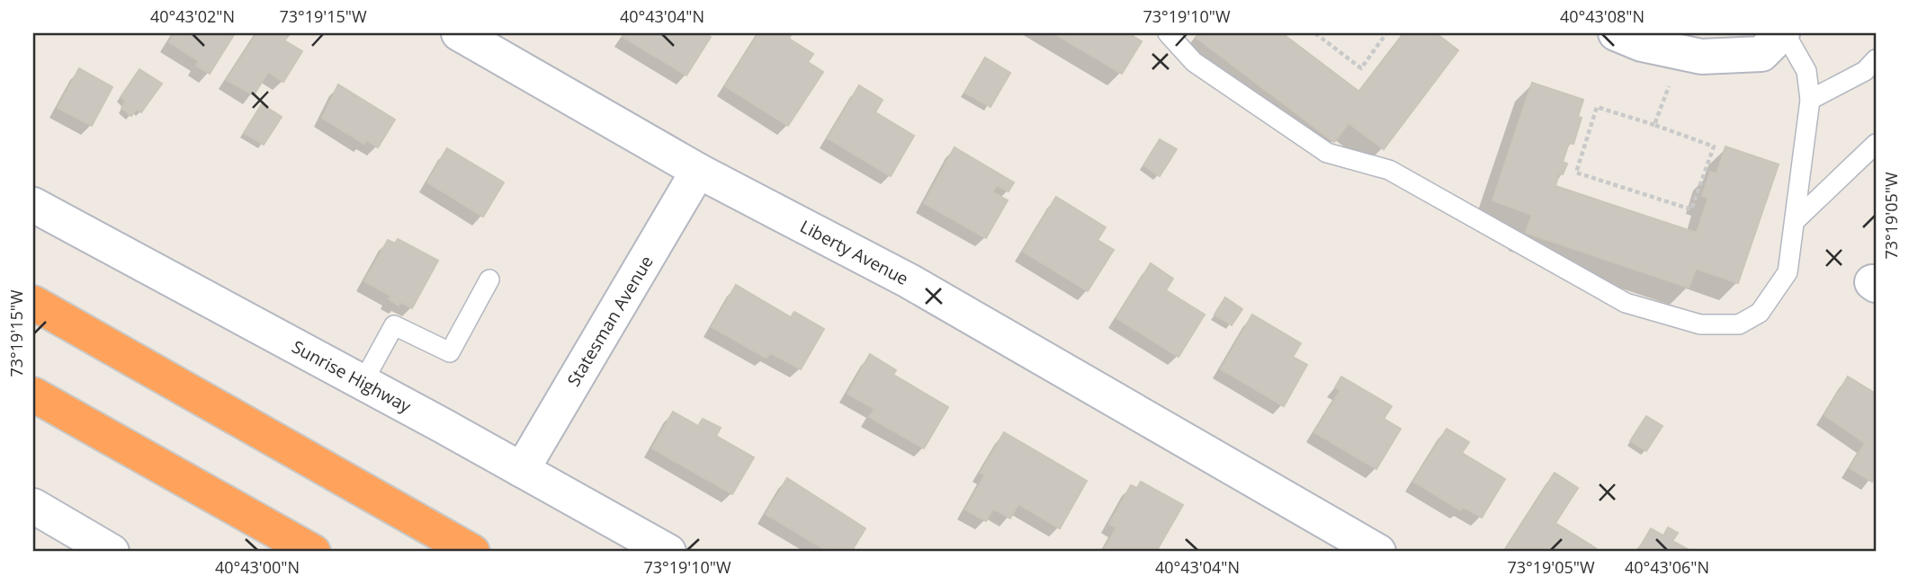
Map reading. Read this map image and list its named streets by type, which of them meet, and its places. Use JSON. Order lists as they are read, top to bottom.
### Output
{
  "streets": {
    "street": ["Liberty Avenue", "Statesman Avenue", "Sunrise Highway"]
  },
  "crossings": [
    ["Liberty Avenue", "Statesman Avenue"],
    ["Statesman Avenue", "Sunrise Highway"]
  ],
  "coordinates": [
    "40°43'02\"N",
    "73°19'15\"W",
    "40°43'04\"N",
    "73°19'10\"W",
    "40°43'08\"N",
    "73°19'05\"W",
    "40°43'00\"N",
    "40°43'06\"N"
  ]
}
